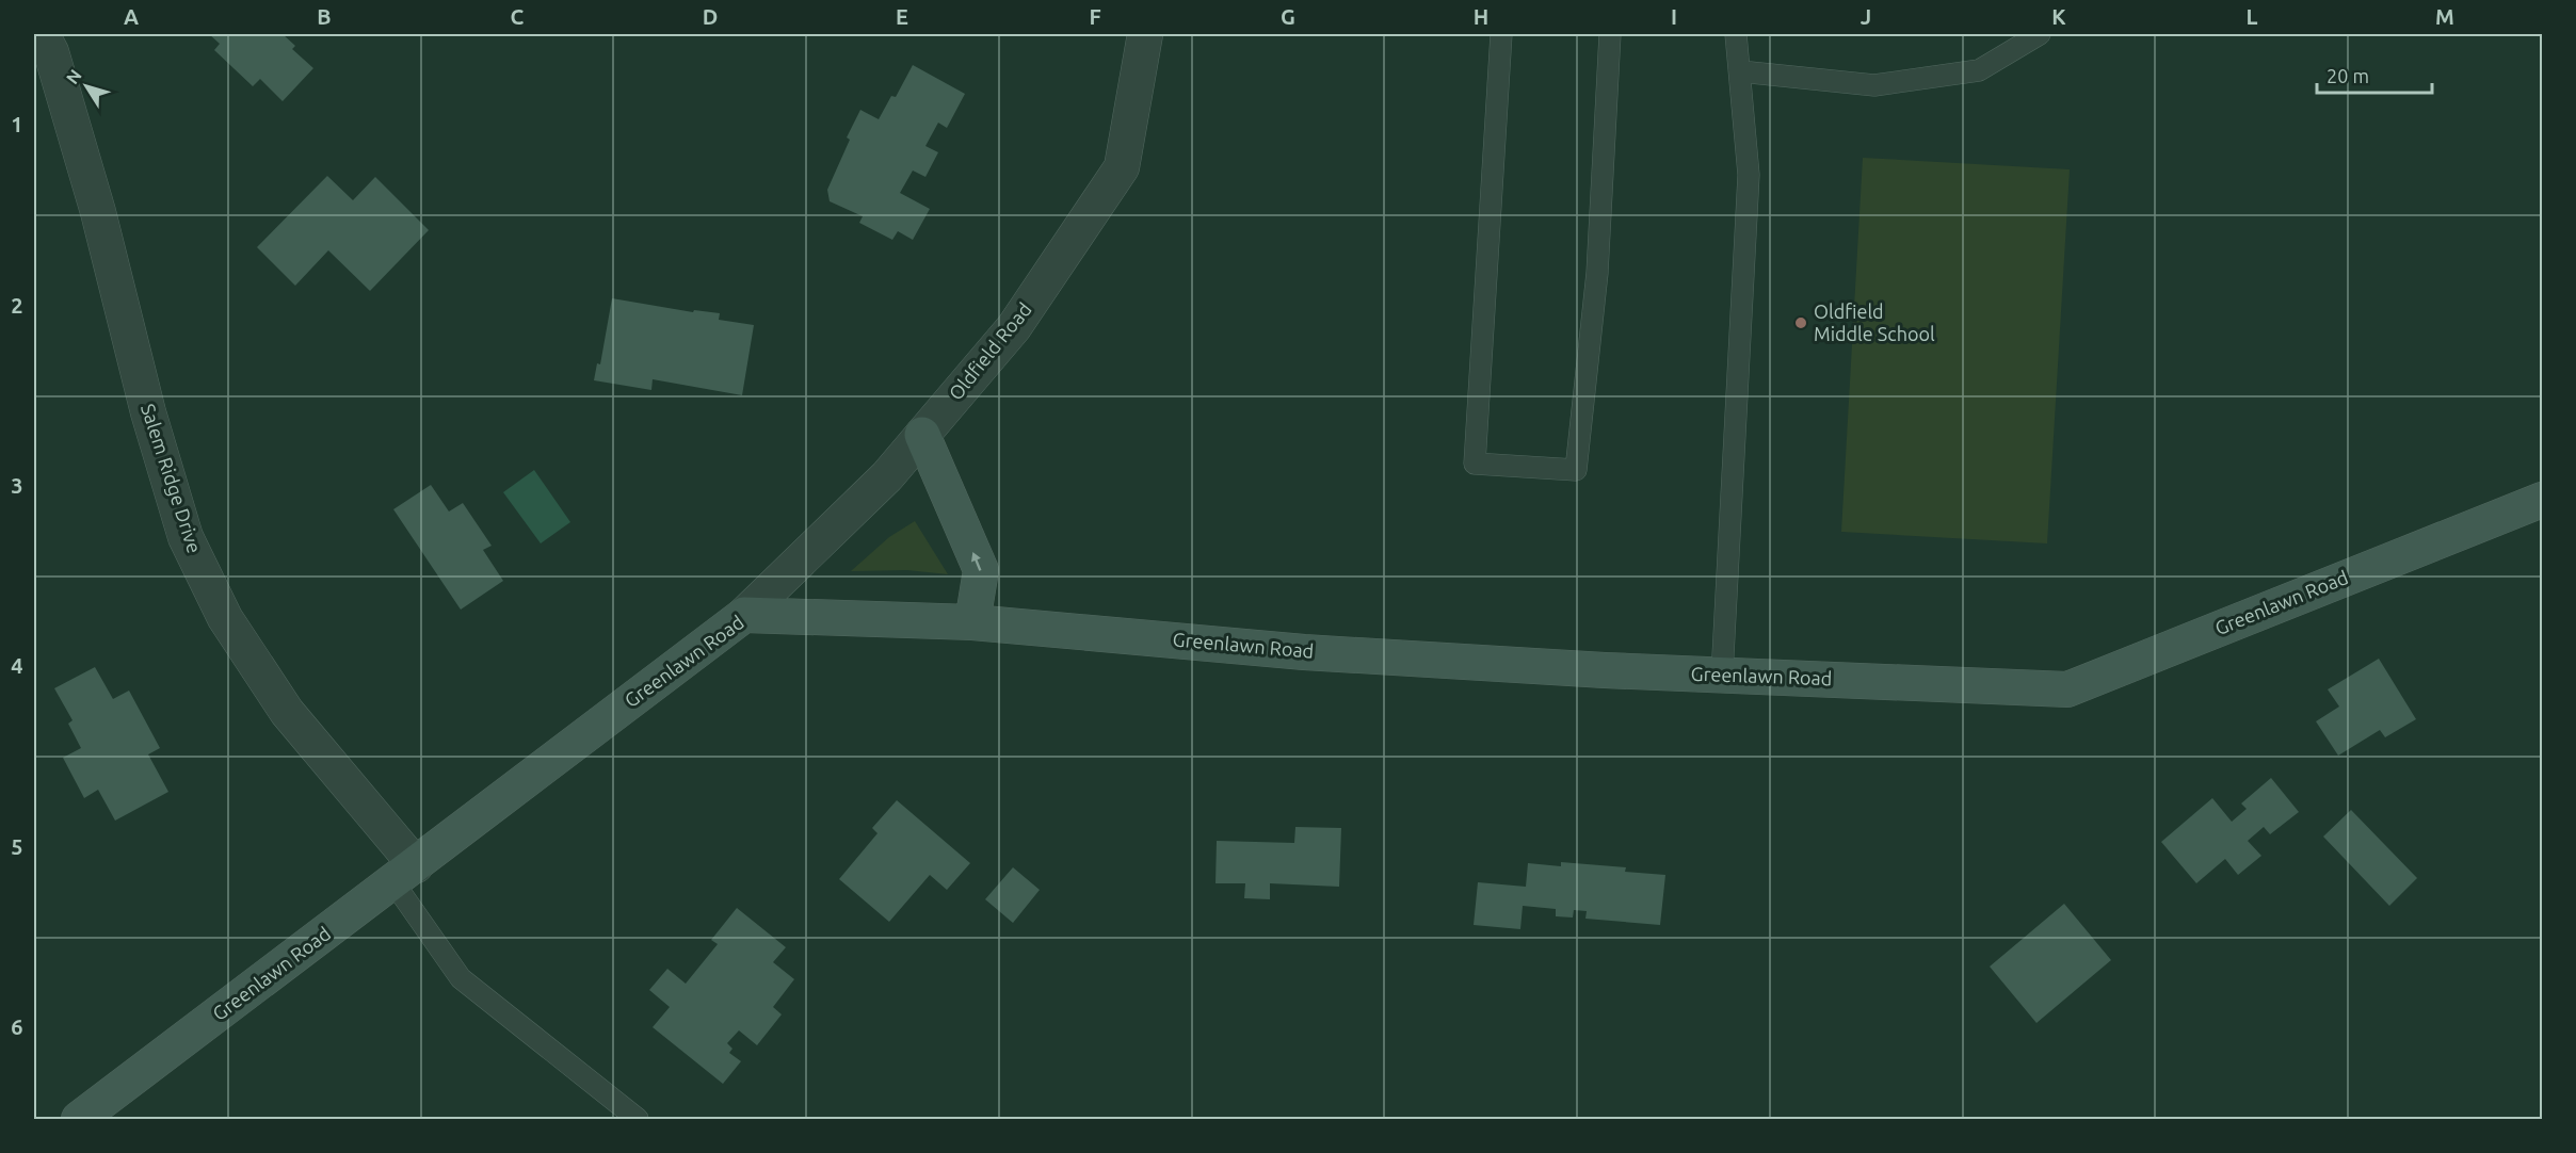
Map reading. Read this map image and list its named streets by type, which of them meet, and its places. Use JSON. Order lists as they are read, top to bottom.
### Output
{
  "streets": {
    "main road": ["Greenlawn Road"],
    "street": ["Oldfield Road", "Salem Ridge Drive"]
  },
  "crossings": [
    ["Oldfield Road", "Greenlawn Road"],
    ["Salem Ridge Drive", "Greenlawn Road"]
  ],
  "places": ["Oldfield Middle School"],
  "scale_bar": "20 m",
  "north": "top left",
  "grid": {
    "columns": [
      "A",
      "B",
      "C",
      "D",
      "E",
      "F",
      "G",
      "H",
      "I",
      "J",
      "K",
      "L",
      "M"
    ],
    "rows": [
      "1",
      "2",
      "3",
      "4",
      "5",
      "6"
    ]
  }
}
